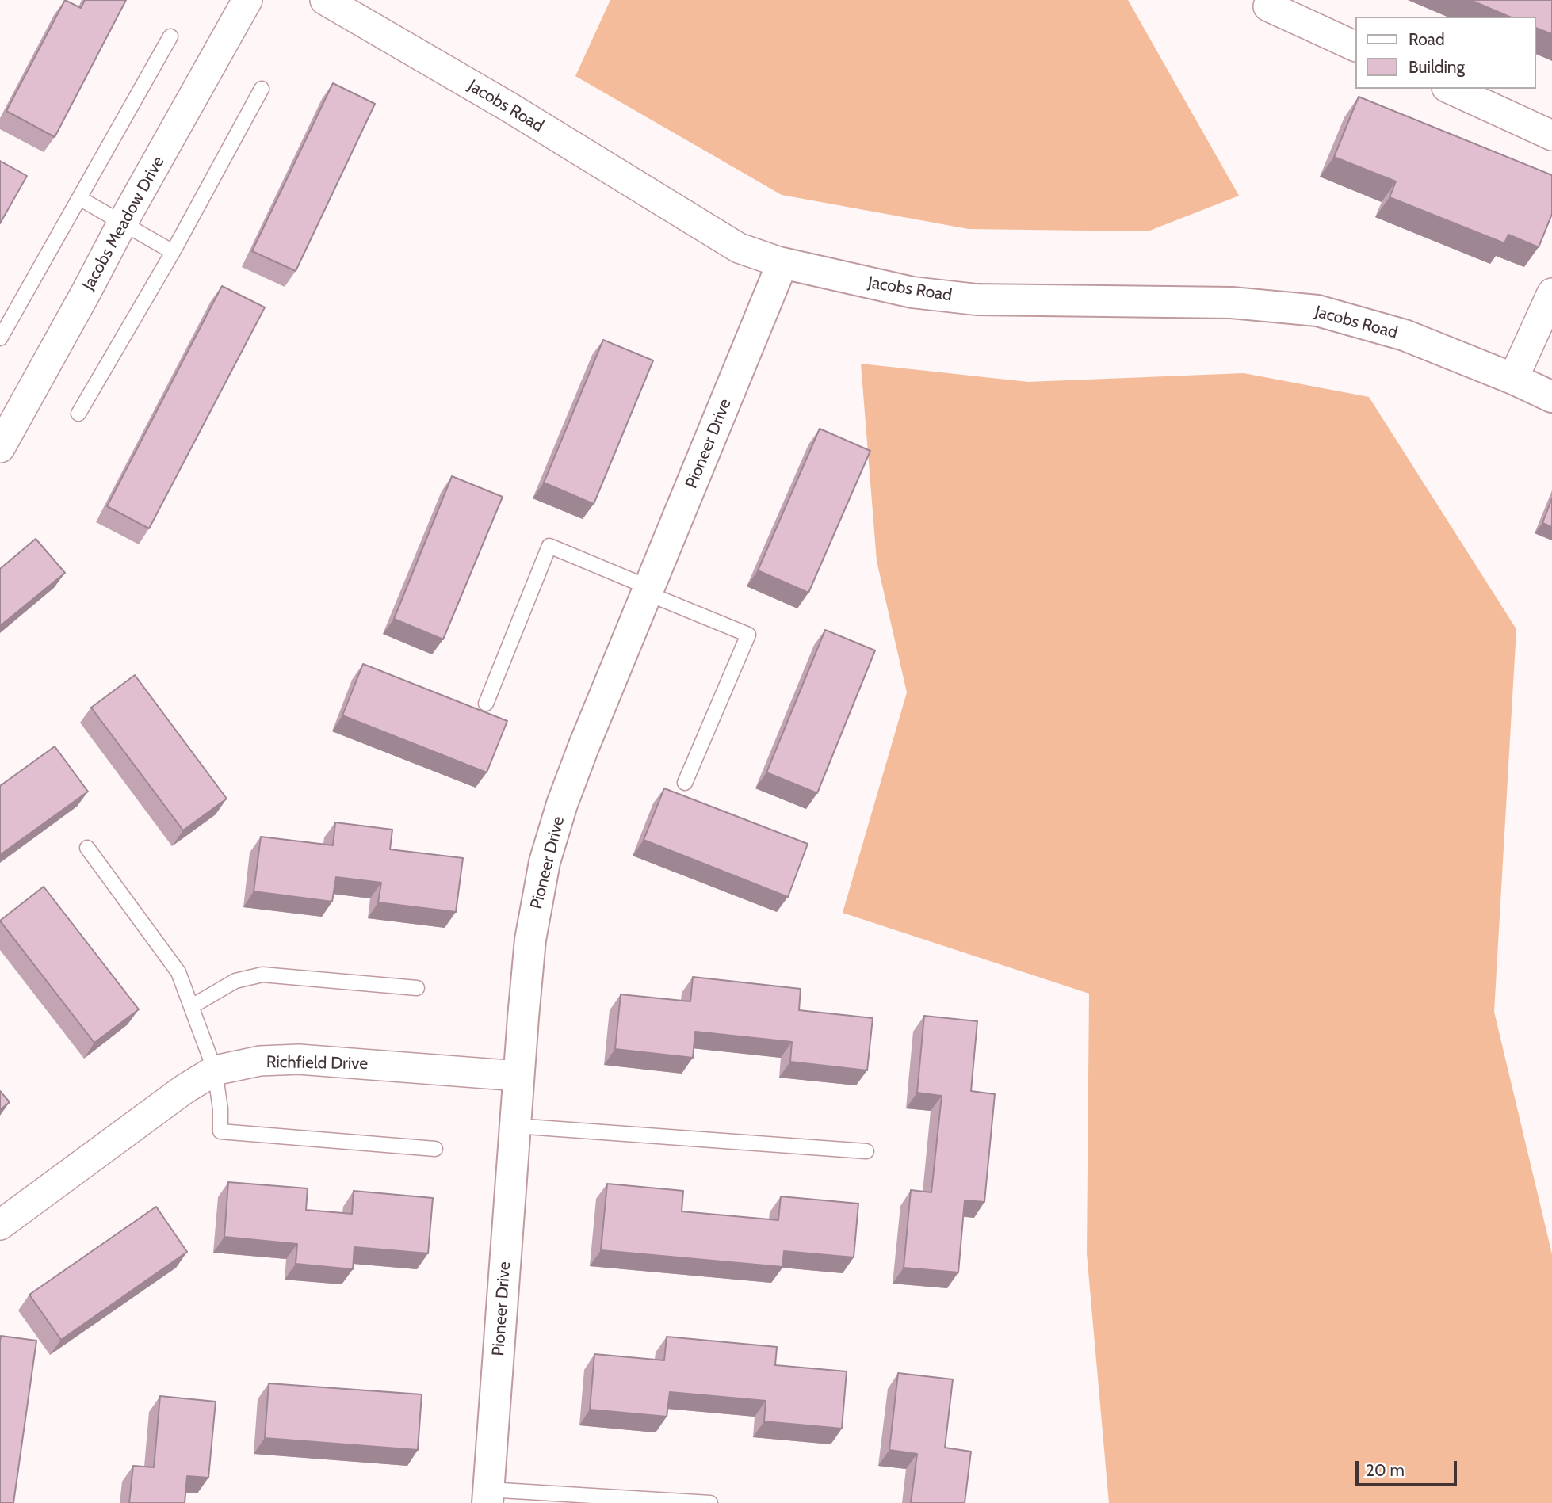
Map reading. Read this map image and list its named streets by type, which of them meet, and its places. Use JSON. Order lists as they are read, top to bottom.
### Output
{
  "streets": {
    "street": [
      "Jacobs Road",
      "Jacobs Meadow Drive",
      "Pioneer Drive",
      "Richfield Drive"
    ]
  },
  "crossings": [
    ["Jacobs Road", "Pioneer Drive"],
    ["Pioneer Drive", "Richfield Drive"]
  ],
  "legend": ["Road", "Building"],
  "scale_bar": "20 m"
}
